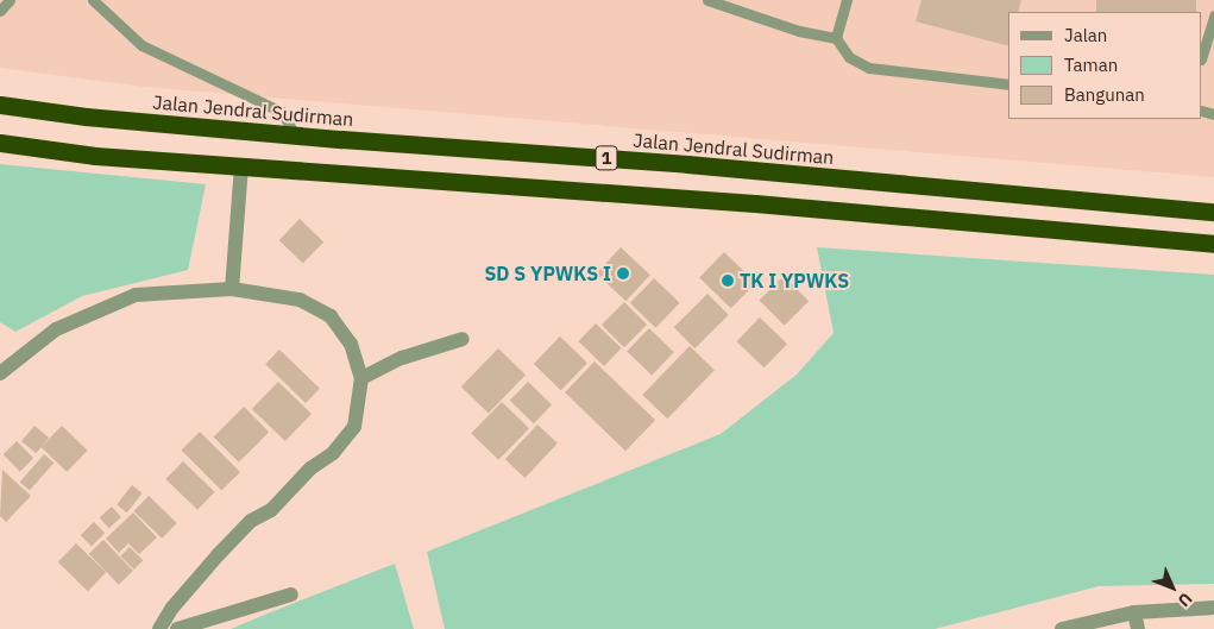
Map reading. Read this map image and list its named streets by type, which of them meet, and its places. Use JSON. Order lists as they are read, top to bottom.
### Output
{
  "streets": {
    "highway": ["Jalan Jendral Sudirman", "1"]
  },
  "places": ["SD S YPWKS I", "TK I YPWKS"],
  "legend": ["Jalan", "Taman", "Bangunan"],
  "north": "bottom right"
}
